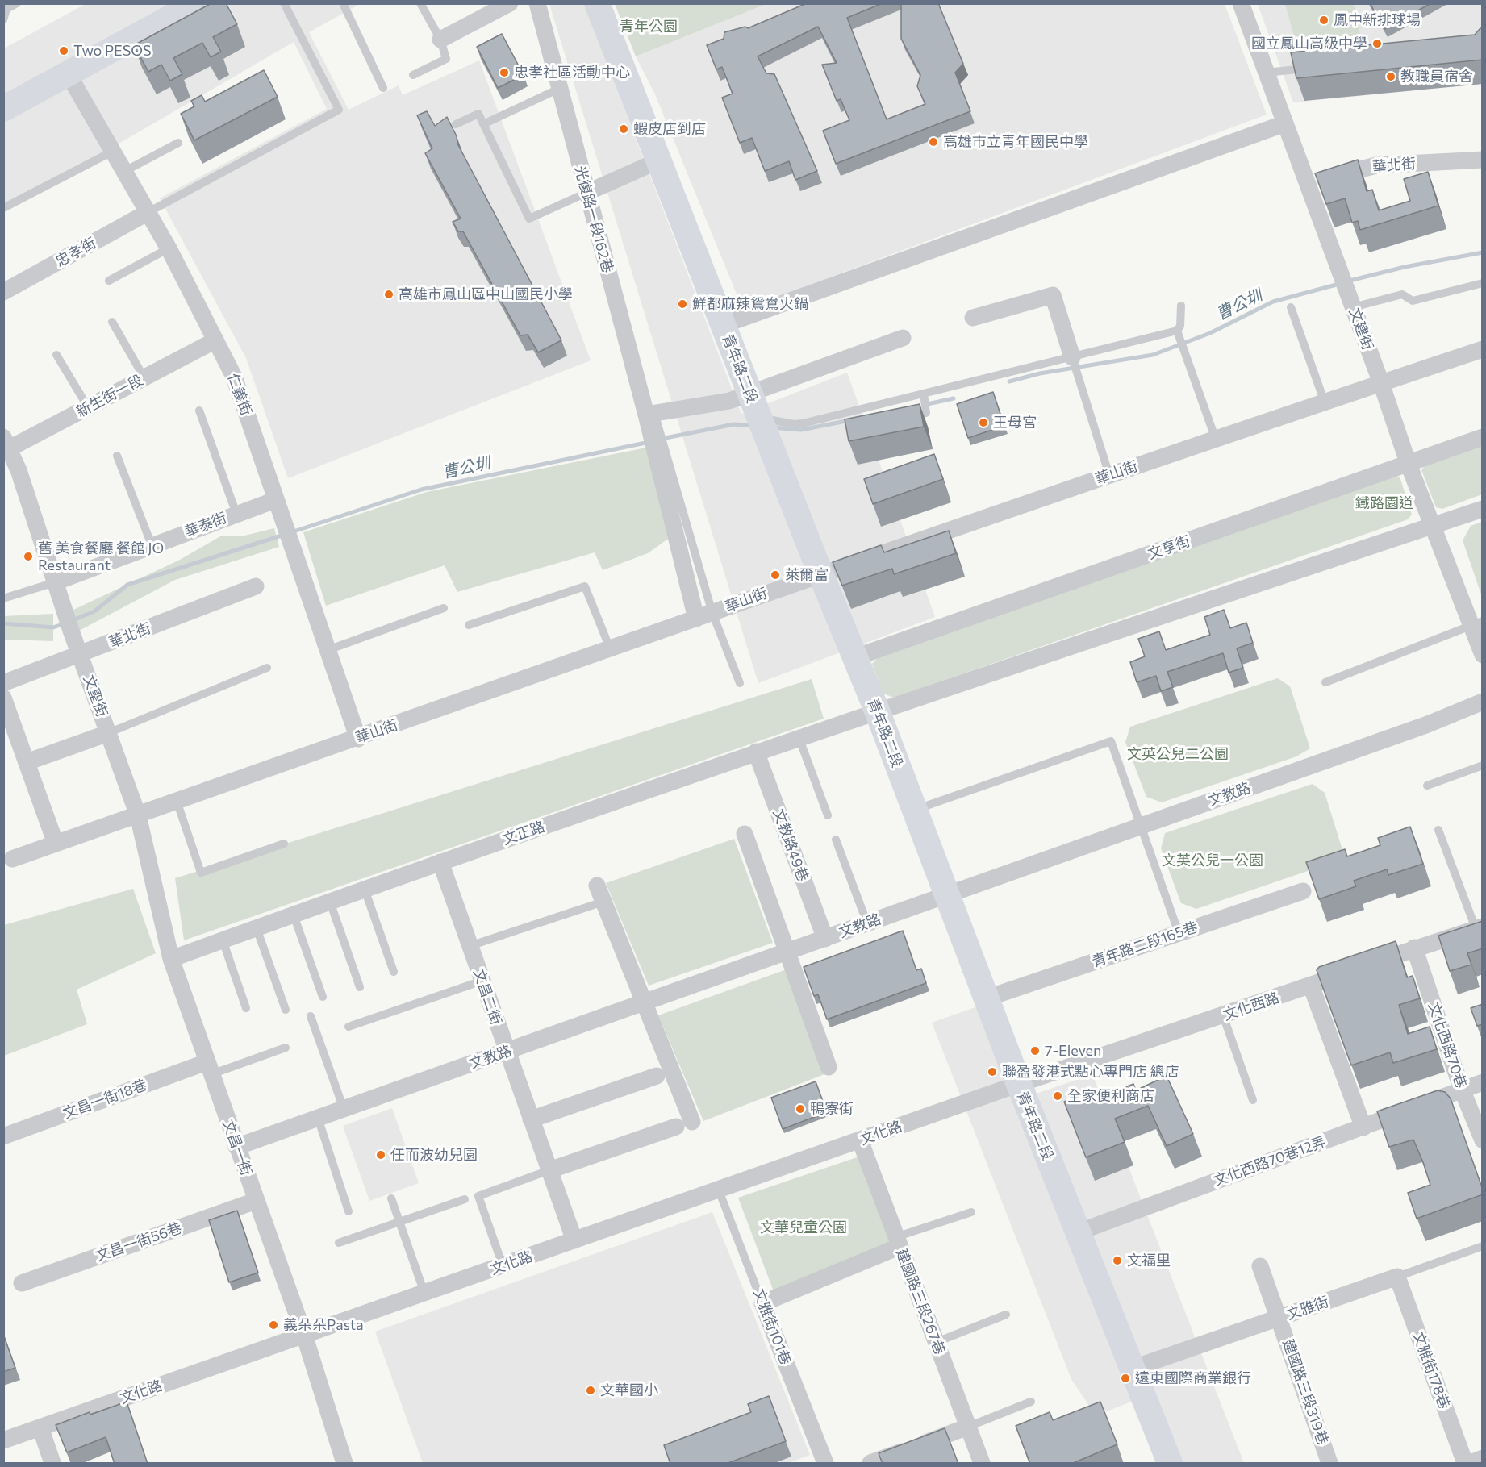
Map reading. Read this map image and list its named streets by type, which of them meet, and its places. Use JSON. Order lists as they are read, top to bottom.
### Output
{
  "streets": {
    "street": [
      "華北街",
      "光復路一段162巷",
      "忠孝街",
      "文建街",
      "青年路二段",
      "仁義街",
      "新生街一段",
      "華山街",
      "華泰街",
      "文享街",
      "文聖街",
      "文教路",
      "文正路",
      "文教路49巷",
      "青年路二段165巷",
      "文昌二街",
      "文化西路",
      "文化西路70巷",
      "文昌一街18巷",
      "文化路",
      "文昌一街",
      "文化西路70巷12弄",
      "文昌一街56巷",
      "建國路三段267巷",
      "文雅街",
      "文雅街101巷",
      "文雅街178巷",
      "建國路三段319巷"
    ]
  },
  "crossings": [
    ["華北街", "文建街"],
    ["華北街", "文聖街"],
    ["光復路一段162巷", "華山街"],
    ["忠孝街", "仁義街"],
    ["文建街", "華山街"],
    ["文建街", "文享街"],
    ["青年路二段", "華山街"],
    ["青年路二段", "文享街"],
    ["青年路二段", "文教路"],
    ["青年路二段", "文正路"],
    ["青年路二段", "青年路二段165巷"],
    ["青年路二段", "文化西路"],
    ["青年路二段", "文化路"],
    ["青年路二段", "文化西路70巷12弄"],
    ["青年路二段", "文雅街"],
    ["仁義街", "新生街一段"],
    ["仁義街", "華山街"],
    ["仁義街", "華泰街"],
    ["新生街一段", "文聖街"],
    ["華山街", "文聖街"],
    ["華泰街", "文聖街"],
    ["文聖街", "文正路"],
    ["文聖街", "文昌一街"],
    ["文教路", "文教路49巷"],
    ["文教路", "文昌二街"],
    ["文教路", "文昌一街"],
    ["文正路", "文教路49巷"],
    ["文正路", "文昌二街"],
    ["文正路", "文昌一街"],
    ["文昌二街", "文化路"],
    ["文化西路", "文化西路70巷"],
    ["文化西路", "文化路"],
    ["文化西路70巷", "文化西路70巷12弄"],
    ["文昌一街18巷", "文昌一街"],
    ["文化路", "文昌一街"],
    ["文化路", "建國路三段267巷"],
    ["文化路", "文雅街101巷"],
    ["文昌一街", "文昌一街56巷"],
    ["文雅街", "文雅街178巷"],
    ["文雅街", "建國路三段319巷"]
  ],
  "water": ["曹公圳"],
  "parks": [
    "青年公園",
    "鐵路園道",
    "文英公兒二公園",
    "文英公兒一公園",
    "文華兒童公園"
  ],
  "places": [
    "鳳中新排球場",
    "國立鳳山高級中學",
    "Two PESOS",
    "忠孝社區活動中心",
    "教職員宿舍",
    "蝦皮店到店",
    "高雄市立青年國民中學",
    "高雄市鳳山區中山國民小學",
    "鮮都麻辣鴛鴦火鍋",
    "王母宮",
    "舊 美食餐廳 餐館 JO Restaurant",
    "萊爾富",
    "7-Eleven",
    "聯盈發港式點心專門店 總店",
    "全家便利商店",
    "鴨寮街",
    "任而波幼兒園",
    "文福里",
    "義朵朵Pasta",
    "遠東國際商業銀行",
    "文華國小"
  ]
}
